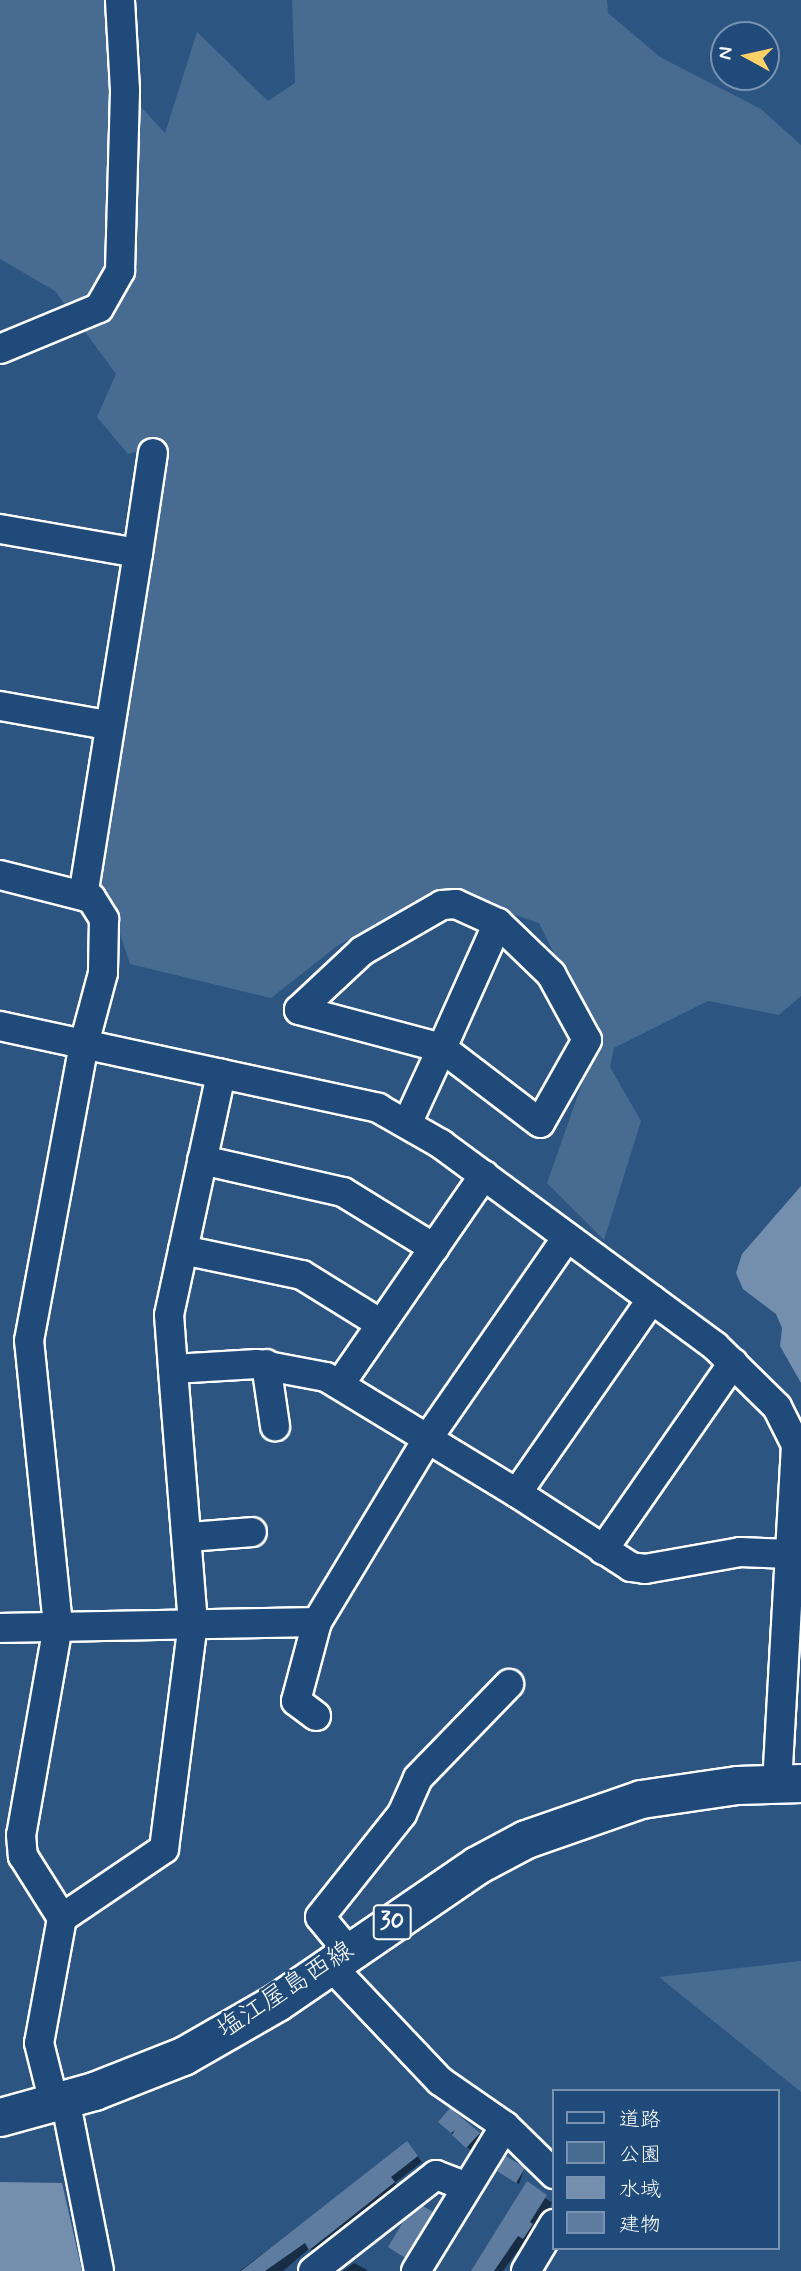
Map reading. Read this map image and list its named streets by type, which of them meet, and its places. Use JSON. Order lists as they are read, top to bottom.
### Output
{
  "streets": {
    "main road": ["30", "塩江屋島西線"]
  },
  "legend": [
    "道路",
    "公園",
    "水域",
    "建物"
  ],
  "north": "left"
}
